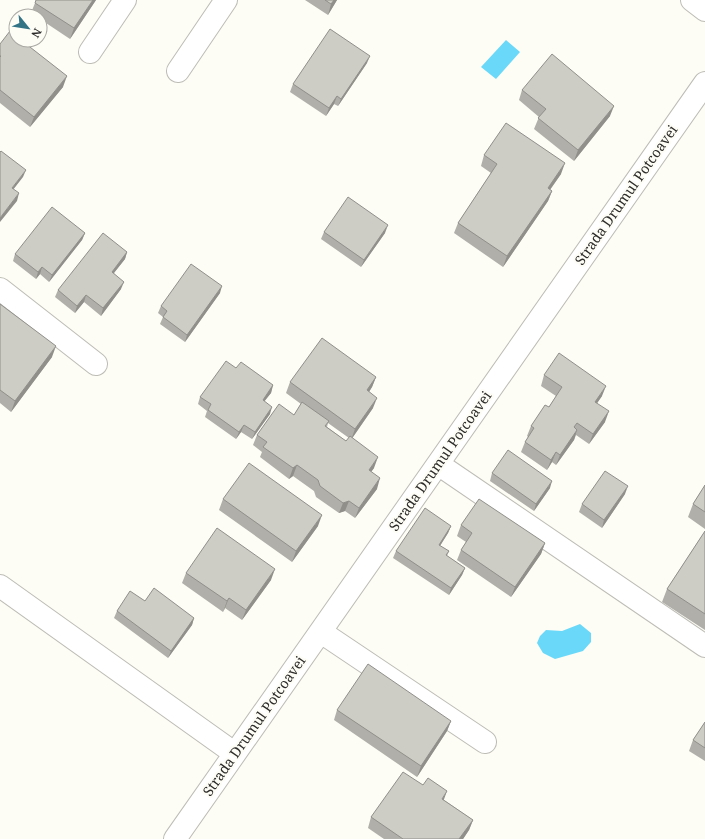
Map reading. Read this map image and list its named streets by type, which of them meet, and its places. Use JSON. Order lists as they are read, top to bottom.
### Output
{
  "streets": {
    "street": ["Strada Drumul Potcoavei"]
  },
  "north": "bottom right"
}
